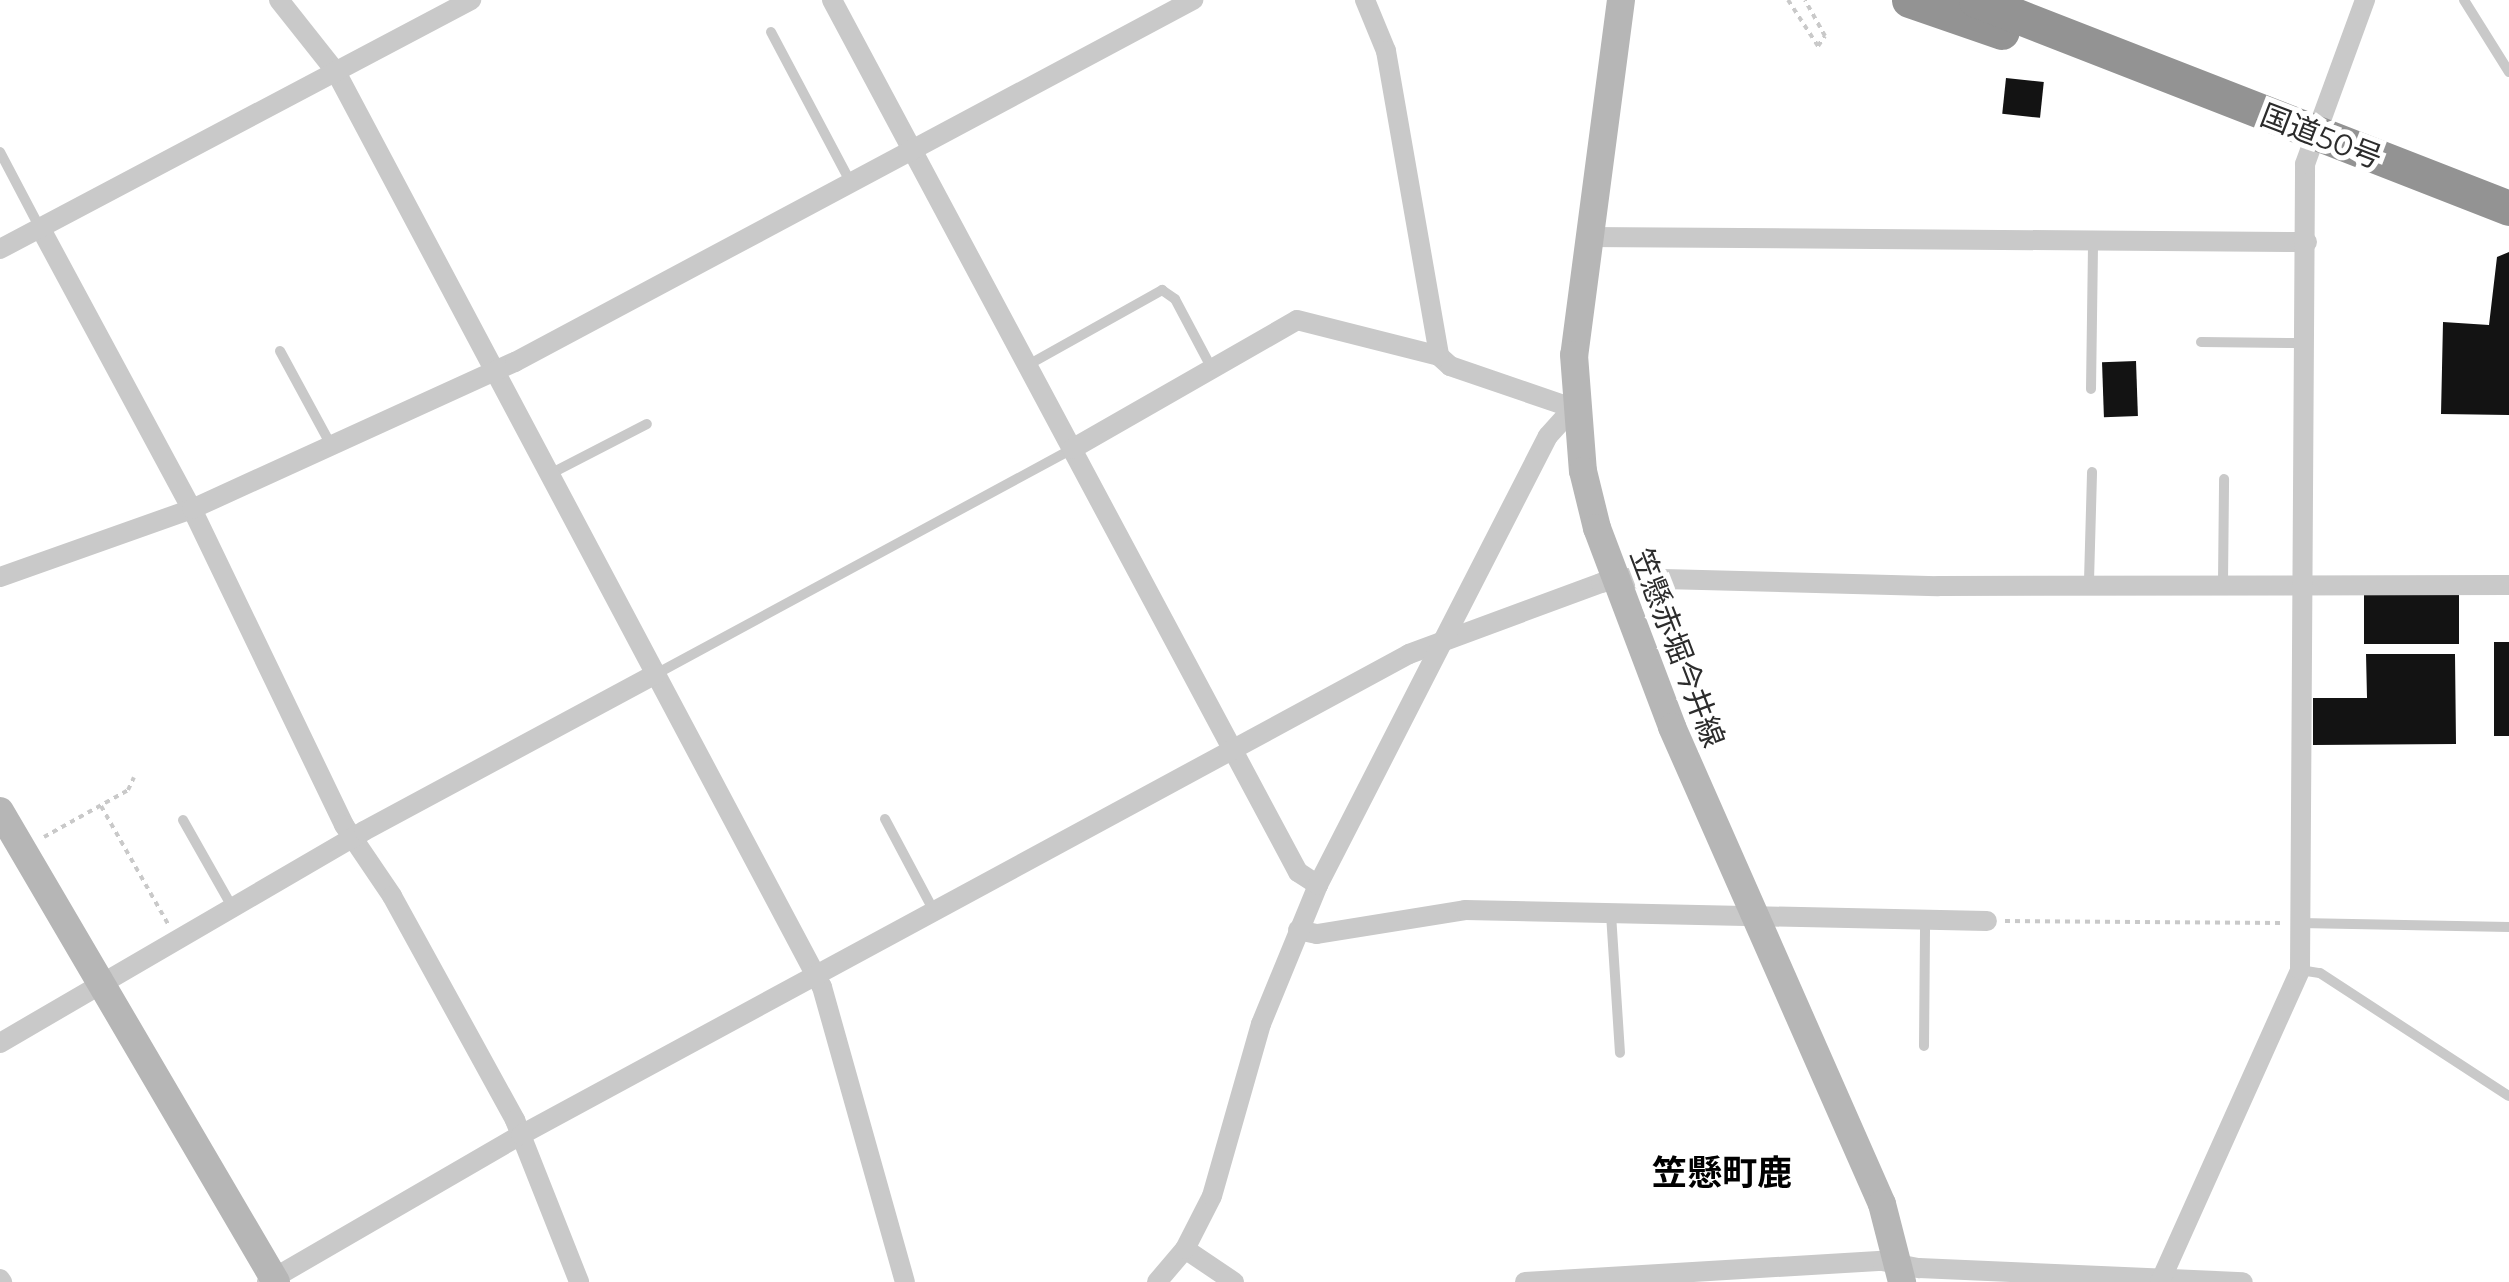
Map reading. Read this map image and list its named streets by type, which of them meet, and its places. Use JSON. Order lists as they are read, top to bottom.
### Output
{
  "streets": {
    "highway": ["国道50号"],
    "main road": ["笠懸赤堀今井線"]
  },
  "districts": ["笠懸町鹿"]
}
